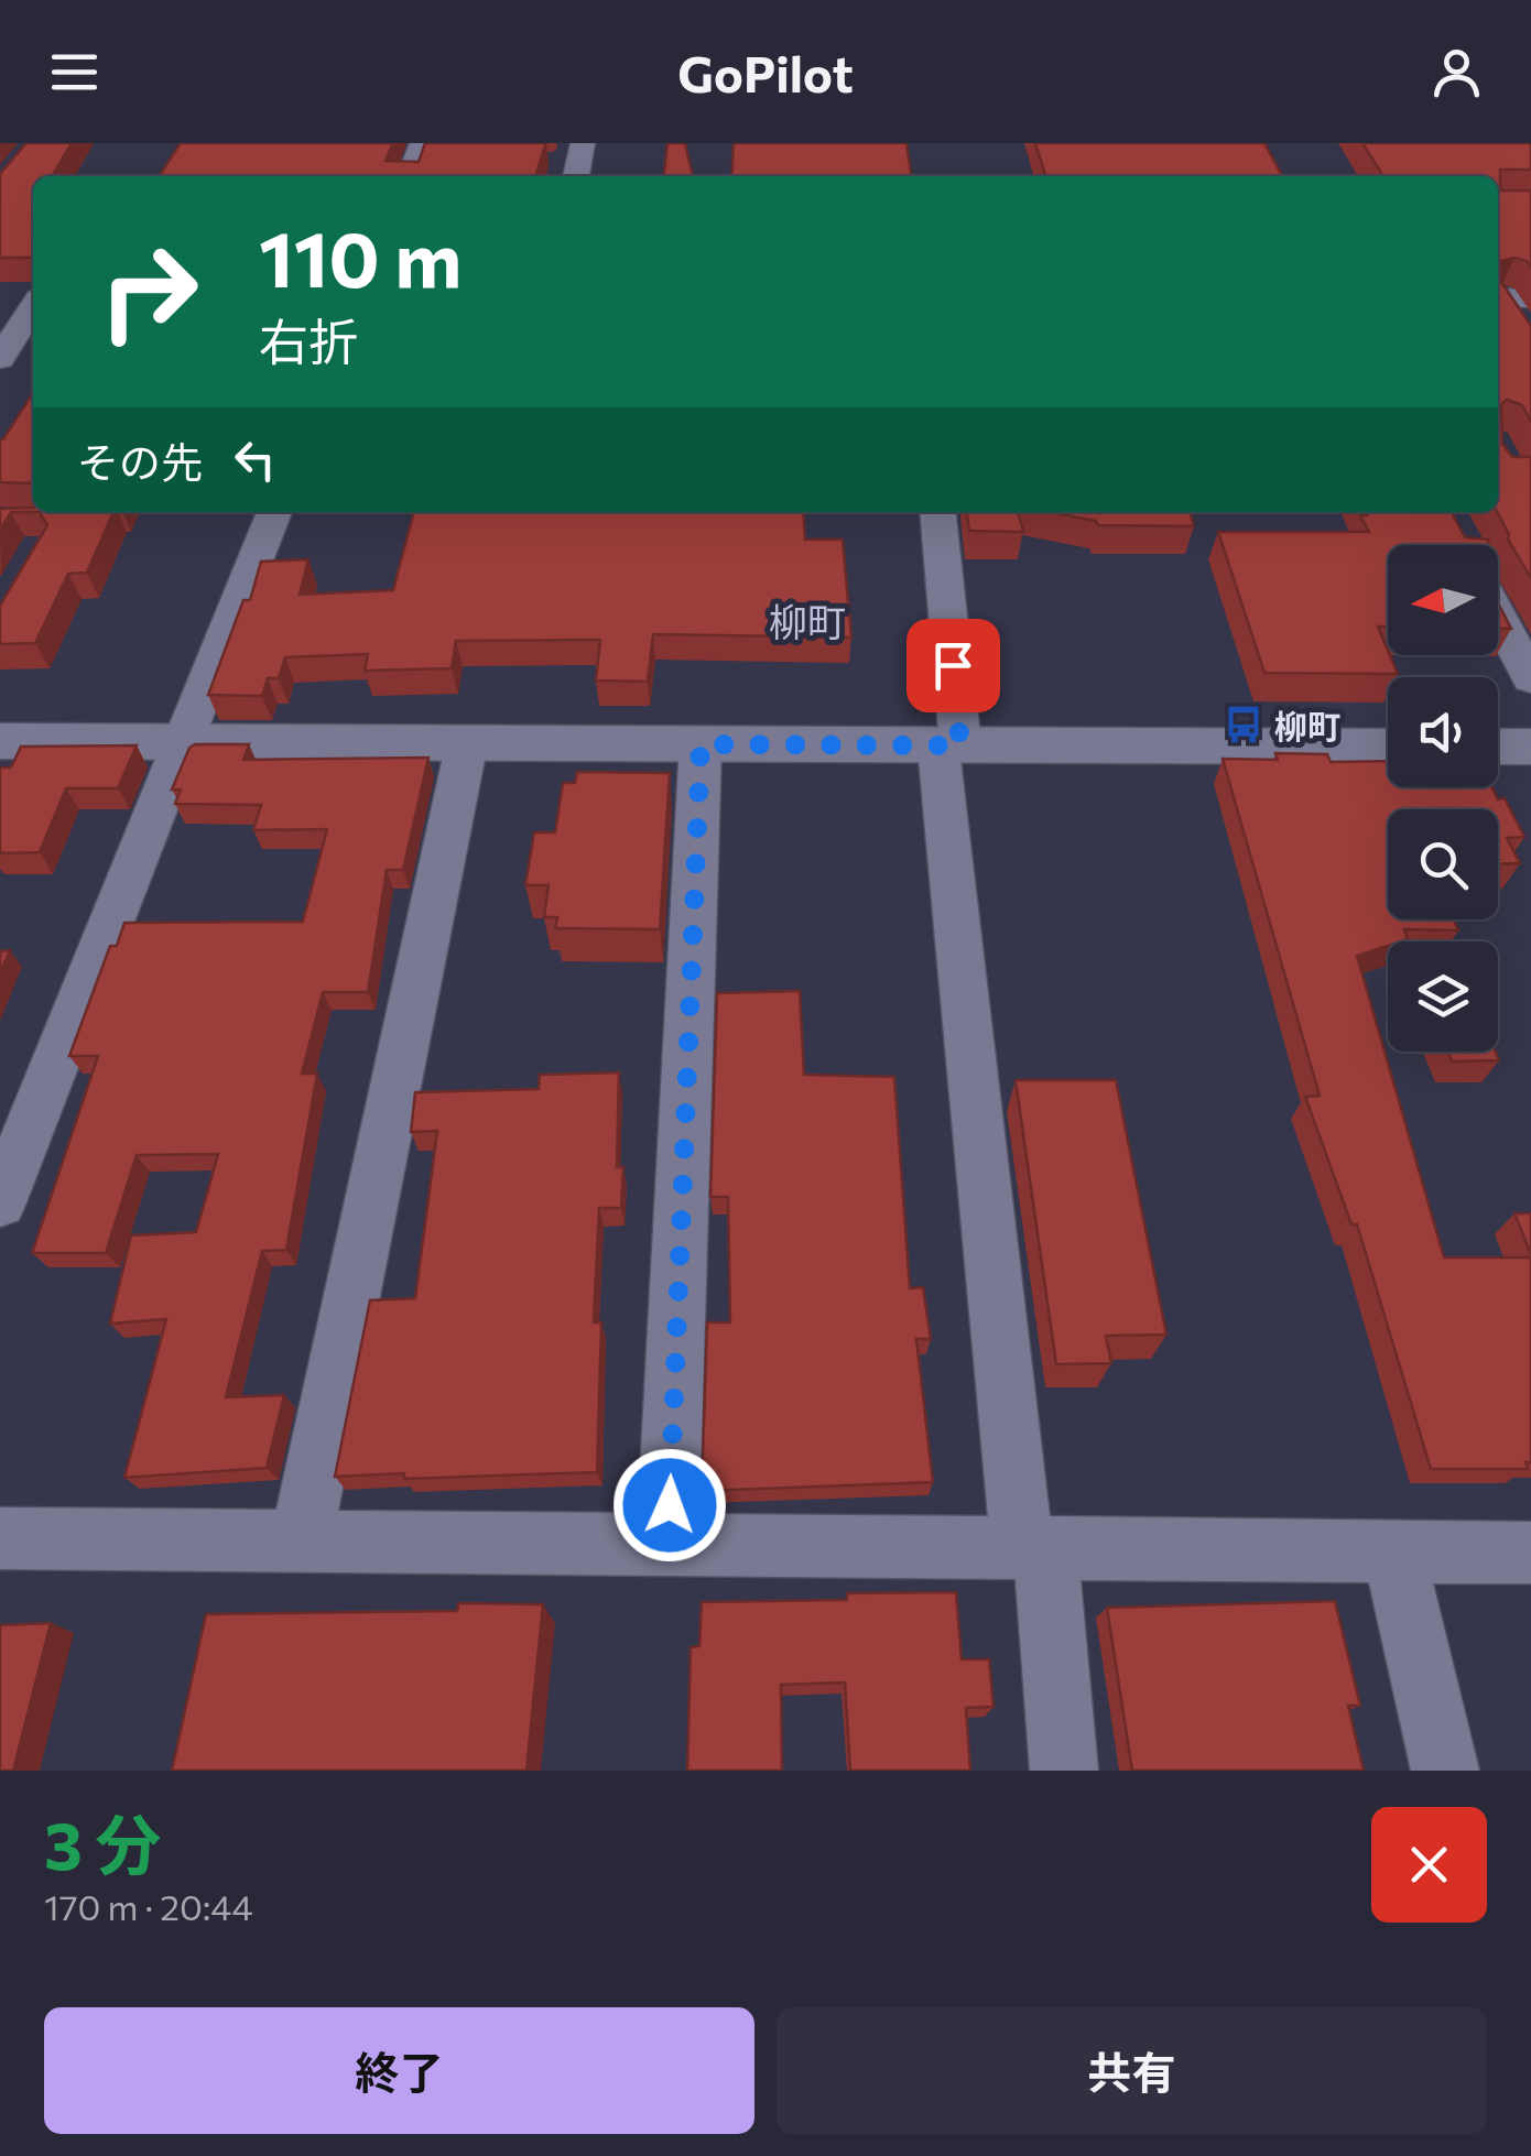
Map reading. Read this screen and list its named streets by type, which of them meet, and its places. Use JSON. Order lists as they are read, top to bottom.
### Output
{
  "districts": ["柳町"],
  "places": {
    "bus stop": ["柳町"]
  },
  "north": "left",
  "page": {
    "header": "GoPilot",
    "turn": ["110 m", "右折"],
    "then": "その先",
    "heading": ["3 分", "170 m · 20:44"],
    "buttons": ["終了", "共有"]
  }
}
